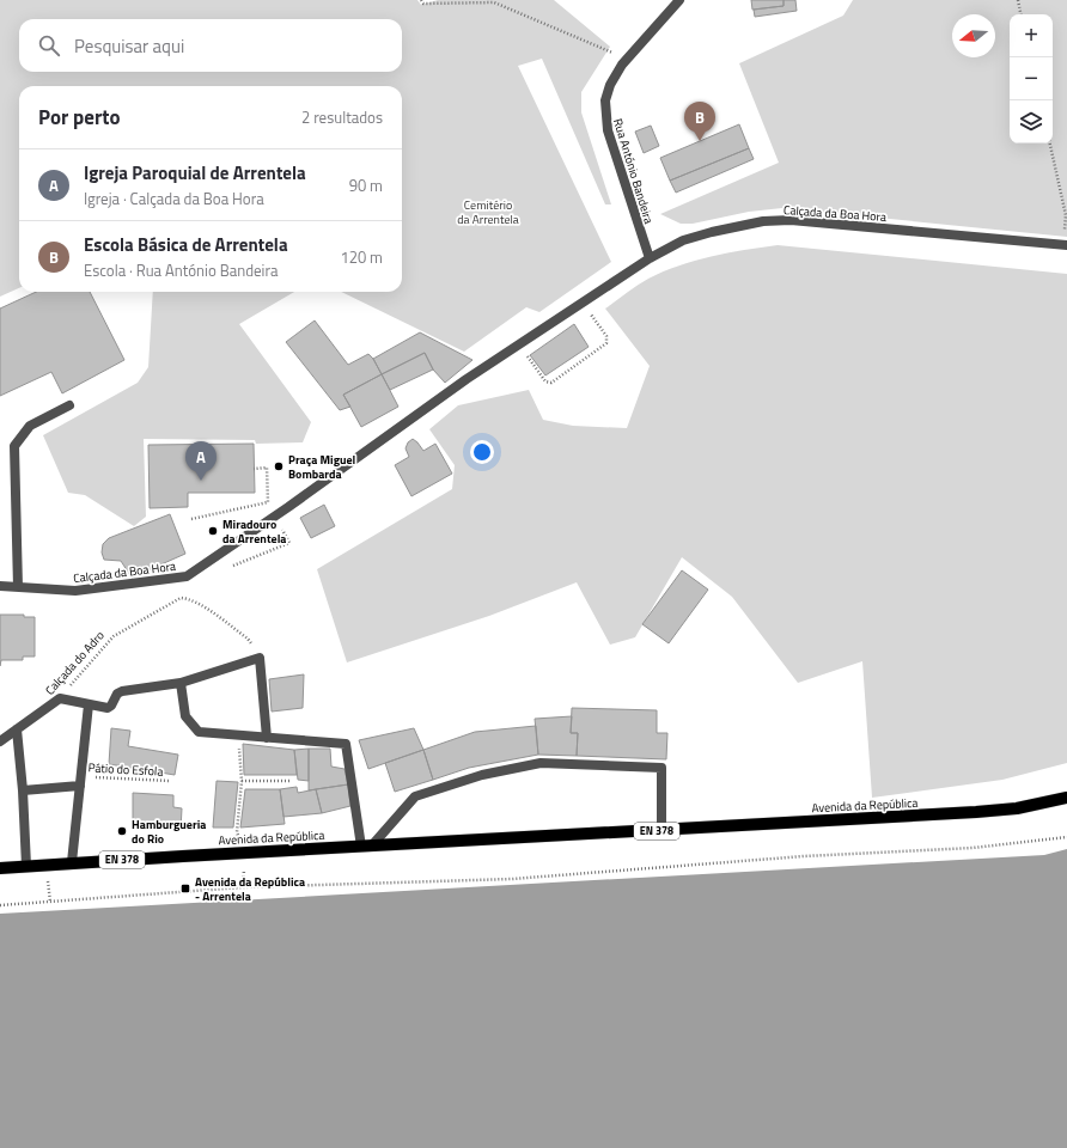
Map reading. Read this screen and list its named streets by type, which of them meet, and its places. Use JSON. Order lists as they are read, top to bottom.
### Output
{
  "streets": {
    "main road": ["Avenida da República", "EN 378"],
    "street": ["Rua António Bandeira", "Calçada da Boa Hora", "Calçada do Adro"],
    "path": ["Pátio do Esfola"]
  },
  "crossings": [
    ["Rua António Bandeira", "Calçada da Boa Hora"]
  ],
  "parks": ["Cemitério da Arrentela"],
  "places": {
    "other": ["Praça Miguel Bombarda", "Miradouro da Arrentela", "Hamburgueria do Rio"],
    "transit": ["Avenida da República - Arrentela"]
  },
  "north": "left",
  "page": {
    "map_buttons": ["+", "−"],
    "search": "Pesquisar aqui",
    "heading": ["Por perto", "2 resultados"],
    "pins": ["B", "A"],
    "list": [
      {
        "mark": "A",
        "name": "Igreja Paroquial de Arrentela",
        "note": "Igreja · Calçada da Boa Hora",
        "value": "90 m"
      },
      {
        "mark": "B",
        "name": "Escola Básica de Arrentela",
        "note": "Escola · Rua António Bandeira",
        "value": "120 m"
      }
    ]
  }
}
